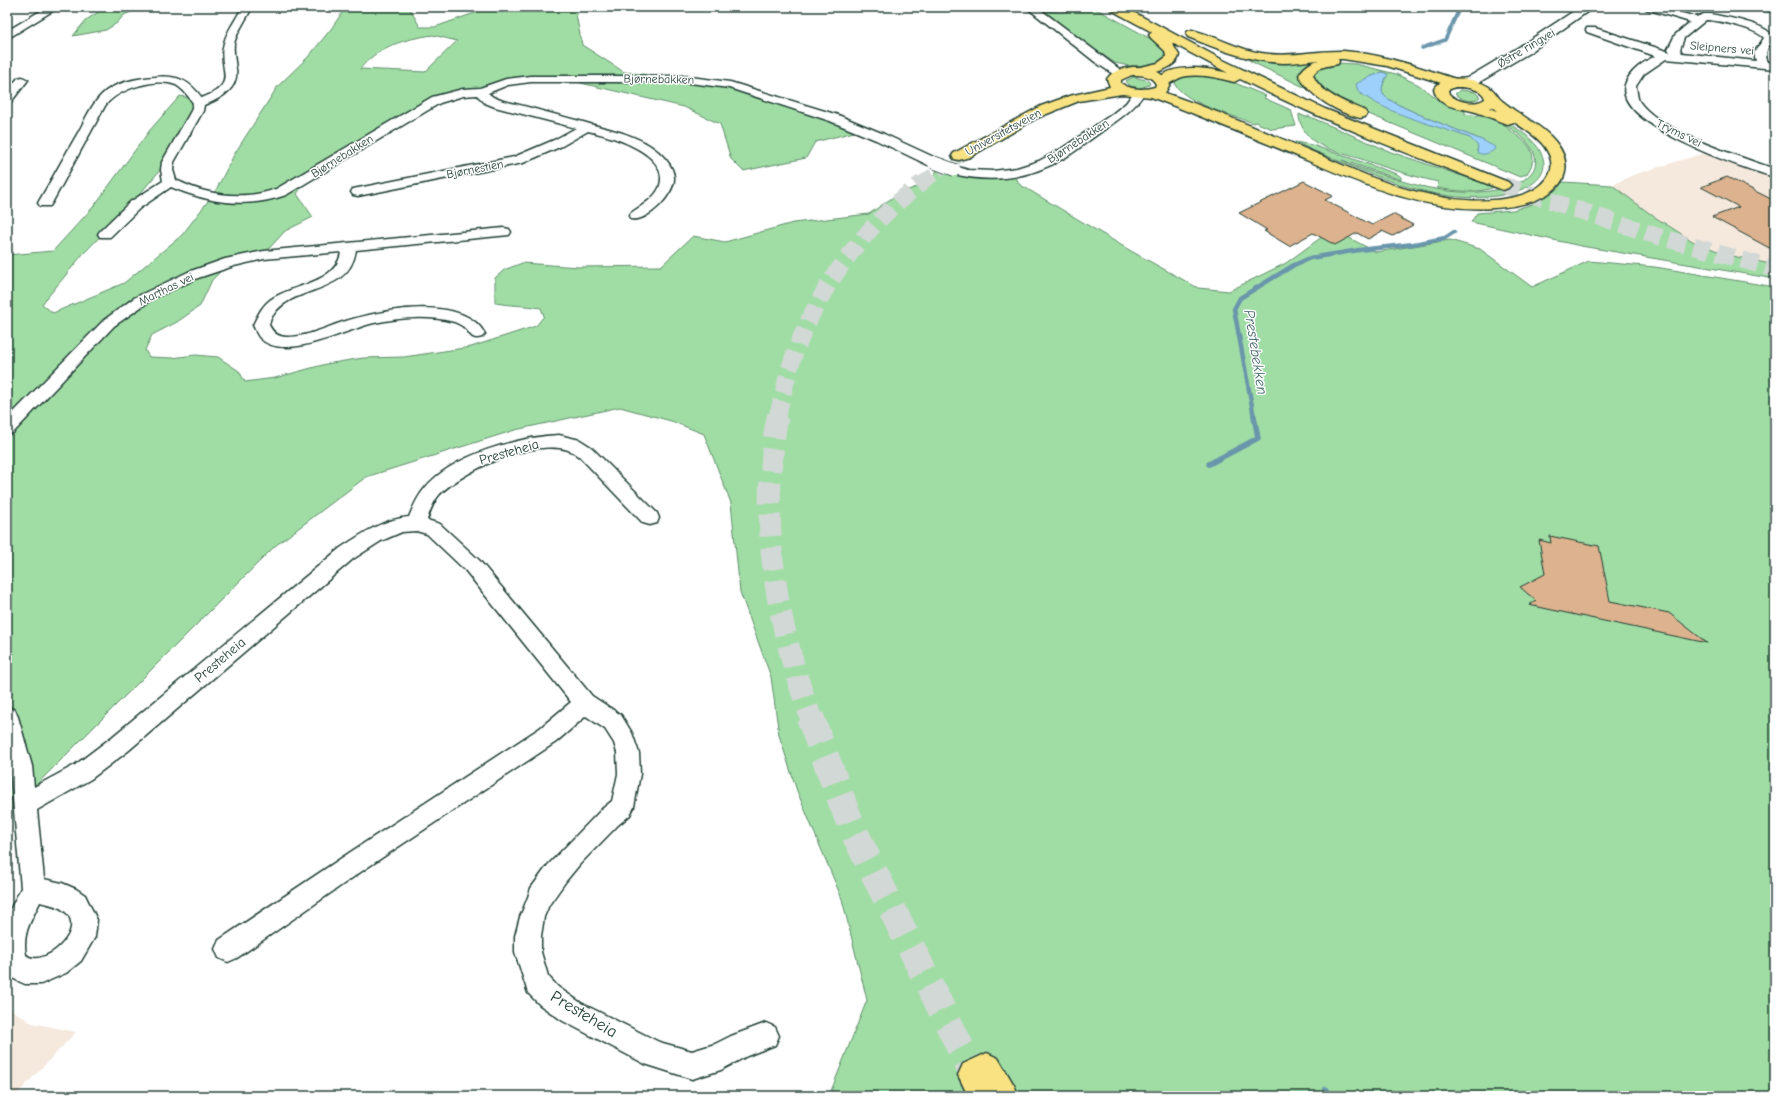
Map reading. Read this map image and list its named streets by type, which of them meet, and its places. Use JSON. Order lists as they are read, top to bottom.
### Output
{
  "streets": {
    "main road": ["Østre ringvei", "Universitetsveien"],
    "street": [
      "Sleipners vei",
      "Bjørnebakken",
      "Tryms vei",
      "Bjørnestien",
      "Marthas vei",
      "Presteheia"
    ]
  },
  "crossings": [
    ["Sleipners vei", "Tryms vei"]
  ],
  "water": ["Prestebekken"]
}
